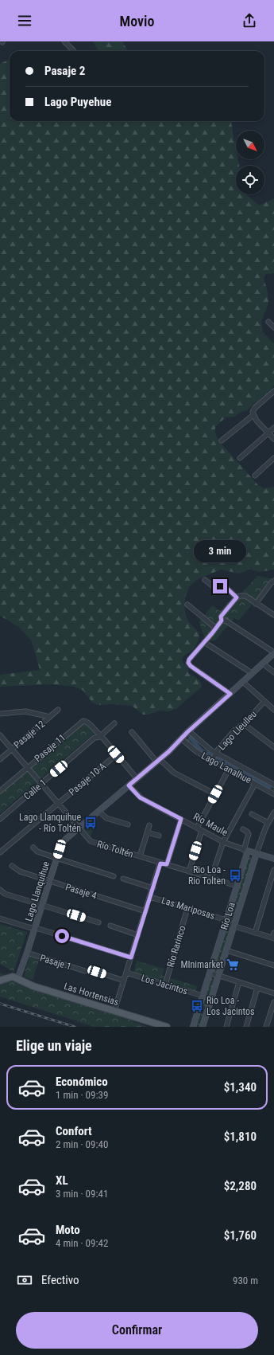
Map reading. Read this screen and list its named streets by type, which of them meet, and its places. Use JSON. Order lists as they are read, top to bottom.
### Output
{
  "streets": {
    "main road": ["Las Hortensias"],
    "street": [
      "Lago Lleulleu",
      "Pasaje 12",
      "Pasaje 11",
      "Lago Lanalhue",
      "Pasaje 10-A",
      "Calle 1",
      "Río Maule",
      "Río Toltén",
      "Lago Llanquihue",
      "Pasaje 4",
      "Las Mariposas",
      "Río Loa",
      "Río Rarinco",
      "Pasaje 1",
      "Los Jacintos"
    ]
  },
  "crossings": [
    ["Lago Lleulleu", "Lago Lanalhue"],
    ["Pasaje 12", "Río Toltén"],
    ["Pasaje 11", "Calle 1"],
    ["Pasaje 11", "Río Toltén"],
    ["Lago Lanalhue", "Lago Llanquihue"],
    ["Pasaje 10-A", "Río Toltén"],
    ["Calle 1", "Río Toltén"],
    ["Río Maule", "Lago Llanquihue"],
    ["Río Maule", "Río Loa"],
    ["Río Toltén", "Lago Llanquihue"],
    ["Río Toltén", "Río Loa"],
    ["Lago Llanquihue", "Pasaje 4"],
    ["Lago Llanquihue", "Pasaje 1"],
    ["Lago Llanquihue", "Las Hortensias"],
    ["Las Mariposas", "Río Loa"],
    ["Las Mariposas", "Río Rarinco"],
    ["Río Loa", "Los Jacintos"],
    ["Río Rarinco", "Los Jacintos"]
  ],
  "places": {
    "bus stop": ["Lago Llanquihue - Río Toltén", "Rio Loa - Rio Tolten", "Rio Loa - Los Jacintos"],
    "supermarket": ["MInimarket"]
  },
  "north": "bottom right",
  "page": {
    "header": "Movio",
    "banner": ["Pasaje 2", "Lago Puyehue"],
    "bubble": "3 min",
    "heading": "Elige un viaje",
    "list": [
      {
        "name": "Económico",
        "note": "1 min · 09:39",
        "value": "$1,340"
      },
      {
        "name": "Confort",
        "note": "2 min · 09:40",
        "value": "$1,810"
      },
      {
        "name": "XL",
        "note": "3 min · 09:41",
        "value": "$2,280"
      },
      {
        "name": "Moto",
        "note": "4 min · 09:42",
        "value": "$1,760"
      }
    ],
    "pay": ["Efectivo", "930 m"],
    "buttons": "Confirmar"
  }
}
